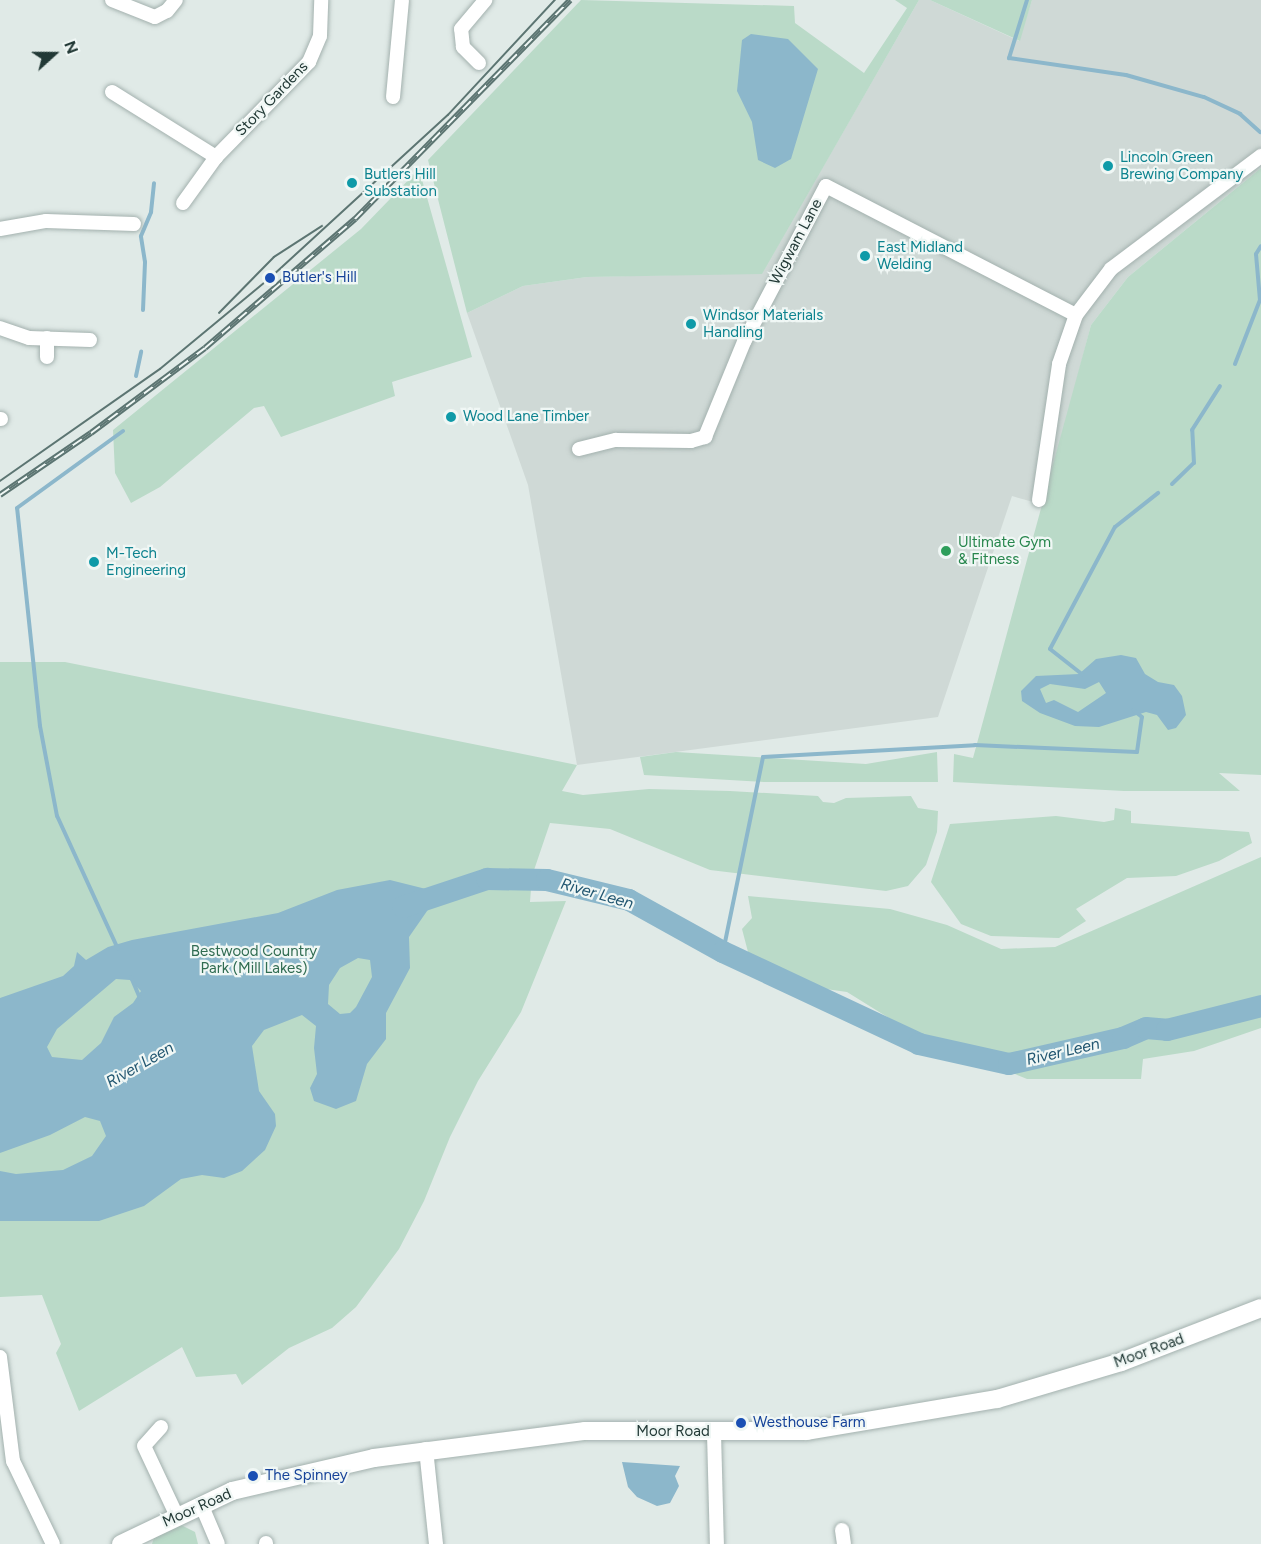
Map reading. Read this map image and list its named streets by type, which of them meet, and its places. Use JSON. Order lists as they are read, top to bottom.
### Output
{
  "streets": {
    "main road": ["Moor Road"],
    "street": ["Story Gardens", "Wigwam Lane"]
  },
  "water": ["River Leen"],
  "parks": ["Bestwood Country Park (Mill Lakes)"],
  "places": [
    "Lincoln Green Brewing Company",
    "Butlers Hill Substation",
    "East Midland Welding",
    "Butler's Hill",
    "Windsor Materials Handling",
    "Wood Lane Timber",
    "Ultimate Gym & Fitness",
    "M-Tech Engineering",
    "Westhouse Farm",
    "The Spinney"
  ],
  "north": "right"
}
